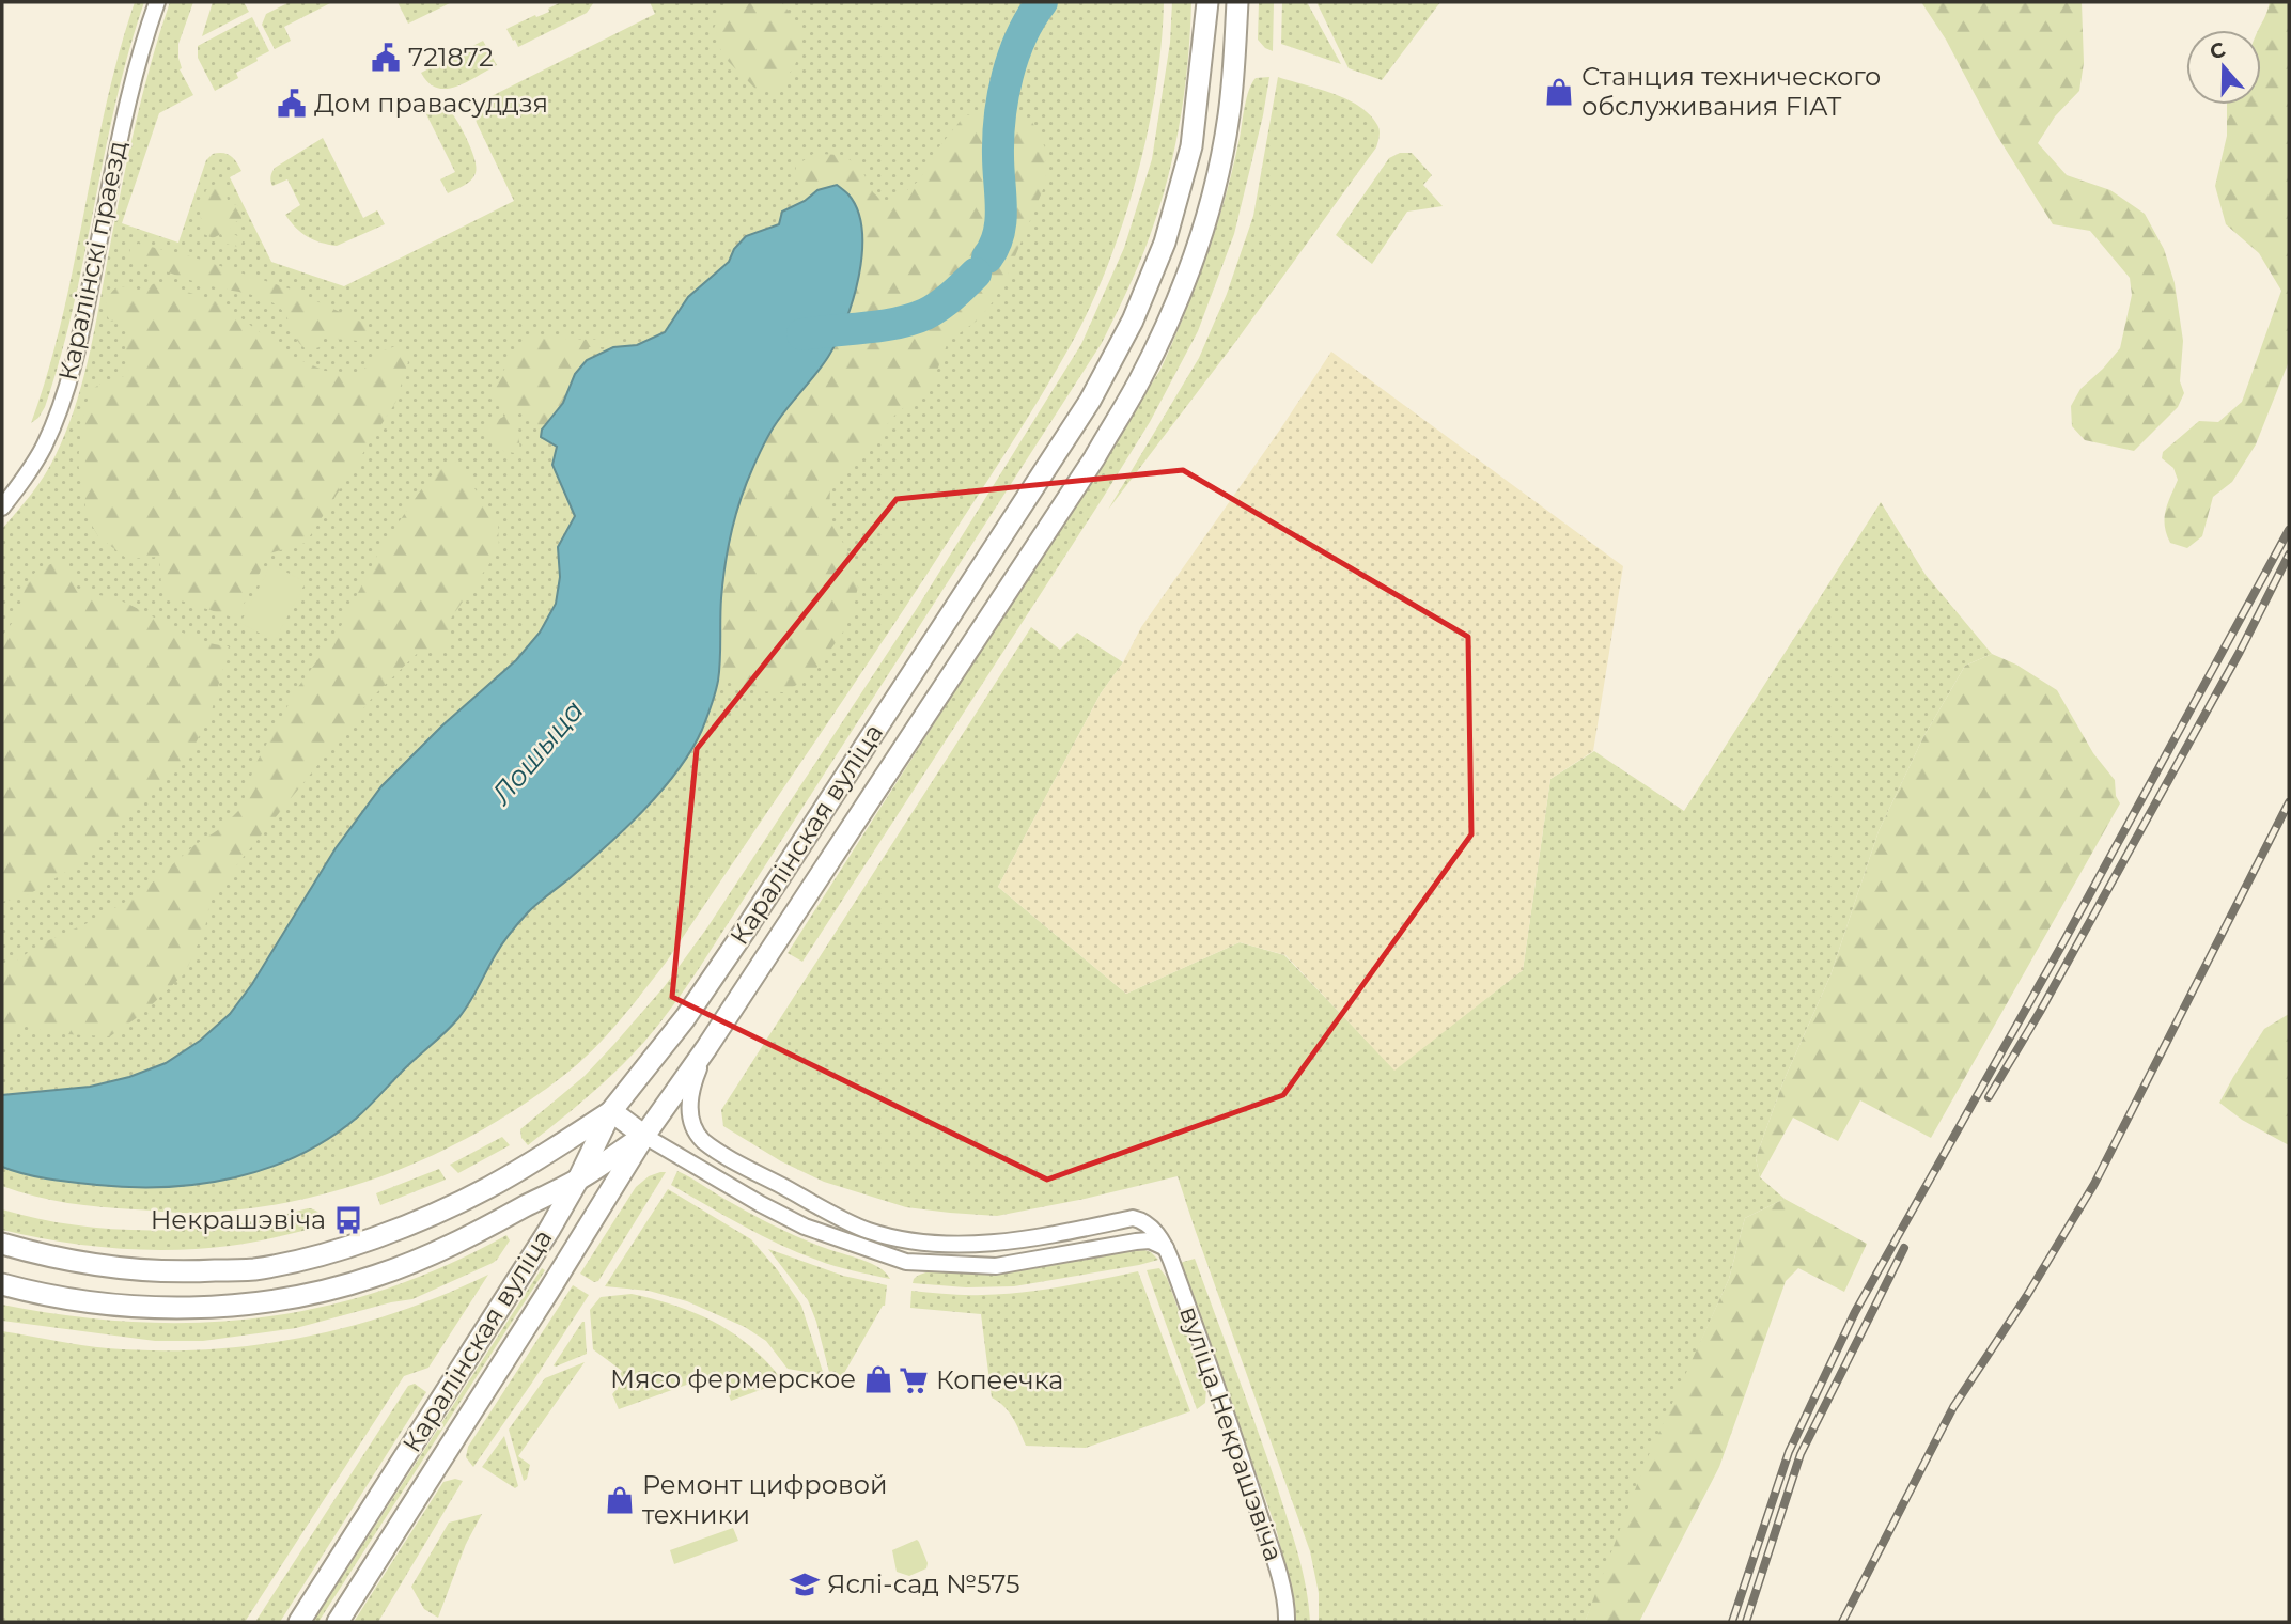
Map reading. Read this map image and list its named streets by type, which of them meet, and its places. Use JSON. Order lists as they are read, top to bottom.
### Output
{
  "streets": {
    "main road": ["Каралінская вуліца"],
    "street": ["Каралінскі праезд", "вуліца Некрашэвіча"]
  },
  "crossings": [
    ["Каралінская вуліца", "вуліца Некрашэвіча"]
  ],
  "water": ["Лошыца"],
  "places": {
    "public building": ["721872", "Дом правасуддзя"],
    "shop": ["Станция технического обслуживания FIAT", "Мясо фермерское", "Ремонт цифровой техники"],
    "bus stop": ["Некрашэвіча"],
    "supermarket": ["Копеечка"],
    "school or university": ["Яслі-сад №575"]
  },
  "north": "top"
}
